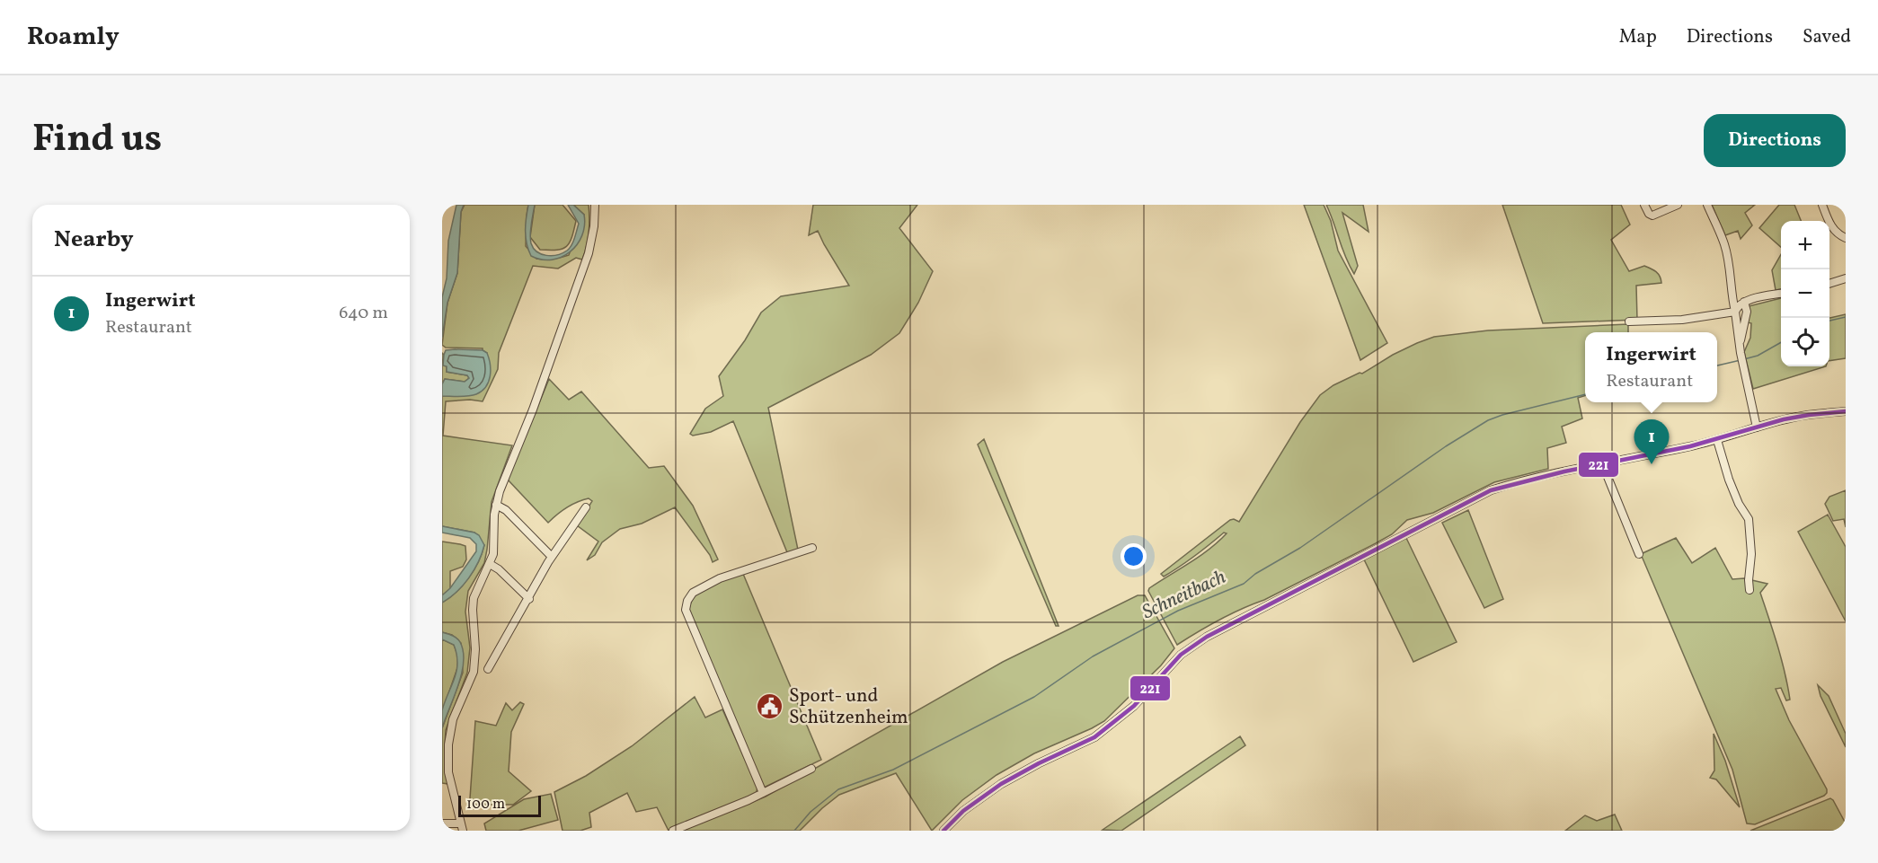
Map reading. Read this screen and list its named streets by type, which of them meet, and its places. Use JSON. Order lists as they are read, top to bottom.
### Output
{
  "water": ["Schneitbach"],
  "places": {
    "public building": ["Sport- und Schützenheim"]
  },
  "lines": ["transit line 221"],
  "scale_bar": "100 m",
  "page": {
    "header": "Roamly",
    "nav": ["Map", "Directions", "Saved"],
    "title": "Find us",
    "buttons": "Directions",
    "heading": "Nearby",
    "map_buttons": ["+", "−"],
    "list": [
      {
        "mark": "1",
        "name": "Ingerwirt",
        "note": "Restaurant",
        "value": "640 m"
      }
    ],
    "popup": ["Ingerwirt", "Restaurant"],
    "pins": "1",
    "scale": "100 m"
  }
}
